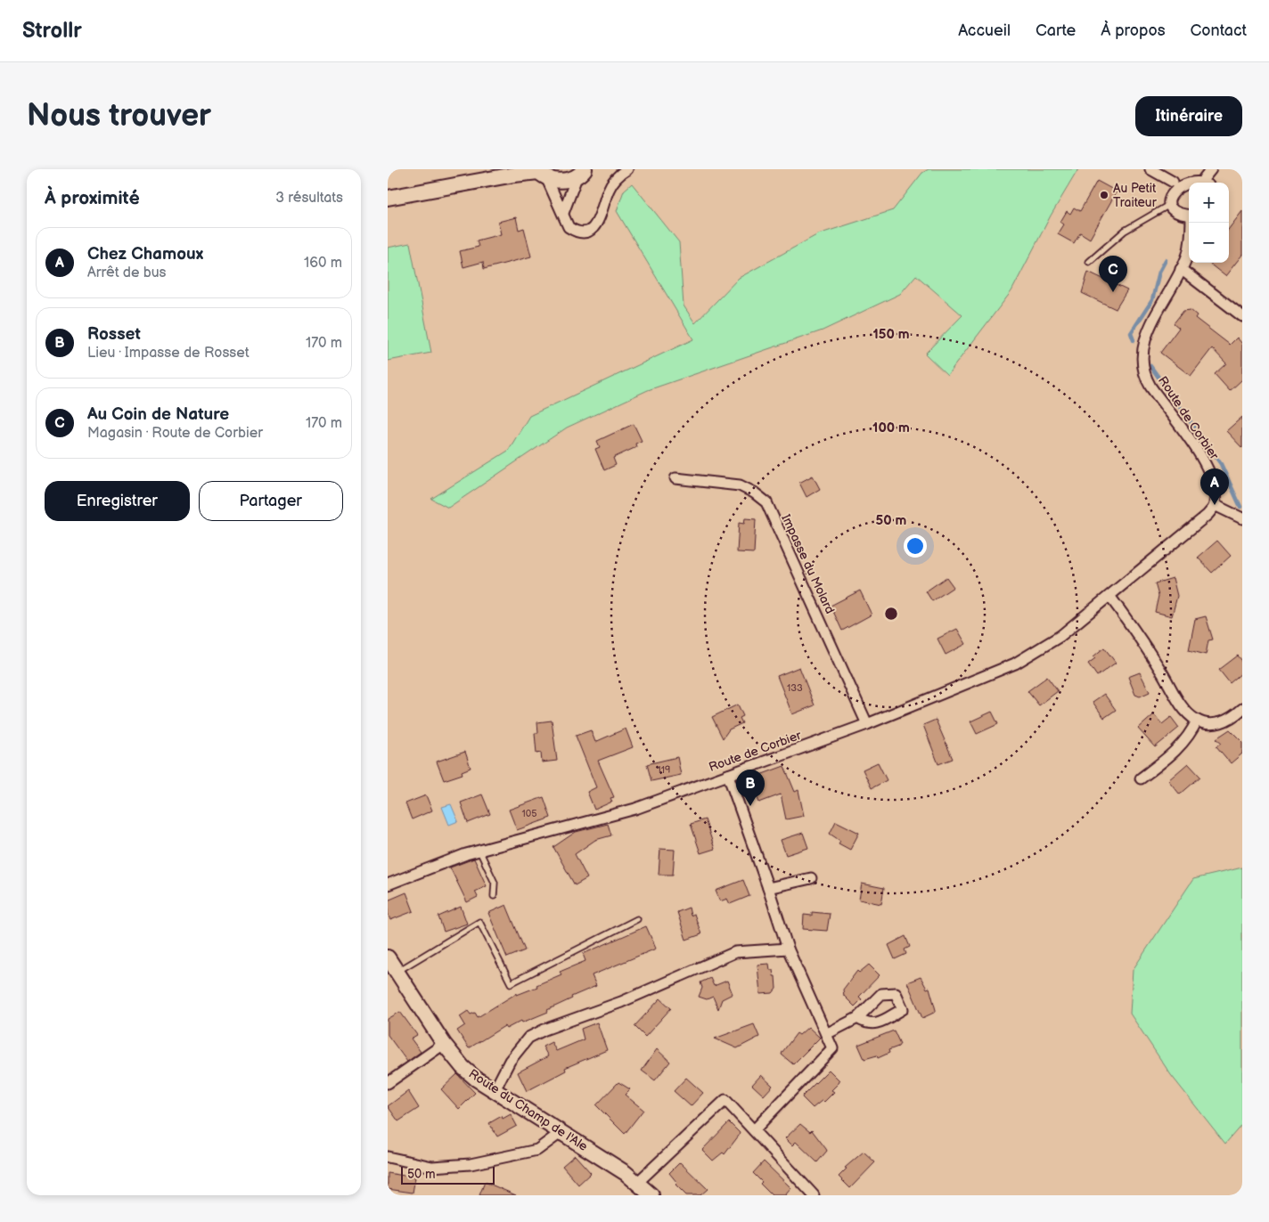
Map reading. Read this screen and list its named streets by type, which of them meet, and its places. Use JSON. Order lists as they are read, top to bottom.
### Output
{
  "streets": {
    "street": ["Route de Corbier", "Impasse du Molard", "Route du Champ de l'Ale"]
  },
  "crossings": [
    ["Route de Corbier", "Impasse du Molard"]
  ],
  "places": ["Au Petit Traiteur"],
  "house_numbers": ["133", "119", "105"],
  "scale_bar": "50 m",
  "page": {
    "header": "Strollr",
    "nav": [
      "Accueil",
      "Carte",
      "À propos",
      "Contact"
    ],
    "buttons": [
      "Itinéraire",
      ["Enregistrer", "Partager"]
    ],
    "title": "Nous trouver",
    "heading": ["À proximité", "3 résultats"],
    "map_buttons": ["+", "−"],
    "list": [
      {
        "mark": "A",
        "name": "Chez Chamoux",
        "note": "Arrêt de bus",
        "value": "160 m"
      },
      {
        "mark": "B",
        "name": "Rosset",
        "note": "Lieu · Impasse de Rosset",
        "value": "170 m"
      },
      {
        "mark": "C",
        "name": "Au Coin de Nature",
        "note": "Magasin · Route de Corbier",
        "value": "170 m"
      }
    ],
    "pins": ["C", "A", "B"],
    "scale": "50 m"
  },
  "rings": ["150 m", "100 m", "50 m"]
}
